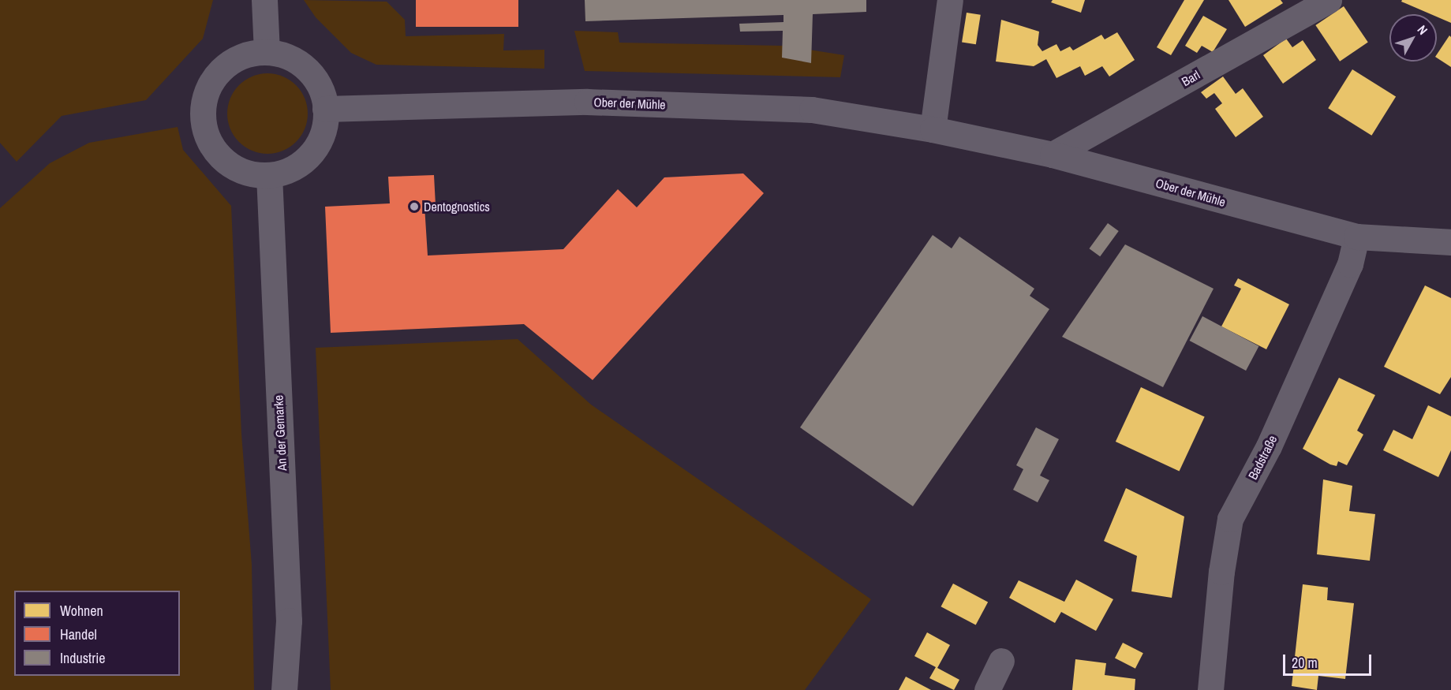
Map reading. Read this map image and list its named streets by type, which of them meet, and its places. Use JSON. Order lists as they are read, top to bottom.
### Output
{
  "streets": {
    "street": [
      "Barl",
      "Ober der Mühle",
      "An der Gemarke",
      "Badstraße"
    ]
  },
  "crossings": [
    ["Barl", "Ober der Mühle"],
    ["Ober der Mühle", "An der Gemarke"],
    ["Ober der Mühle", "Badstraße"]
  ],
  "places": ["Dentognostics"],
  "legend": ["Wohnen", "Handel", "Industrie"],
  "scale_bar": "20 m",
  "north": "top right"
}
